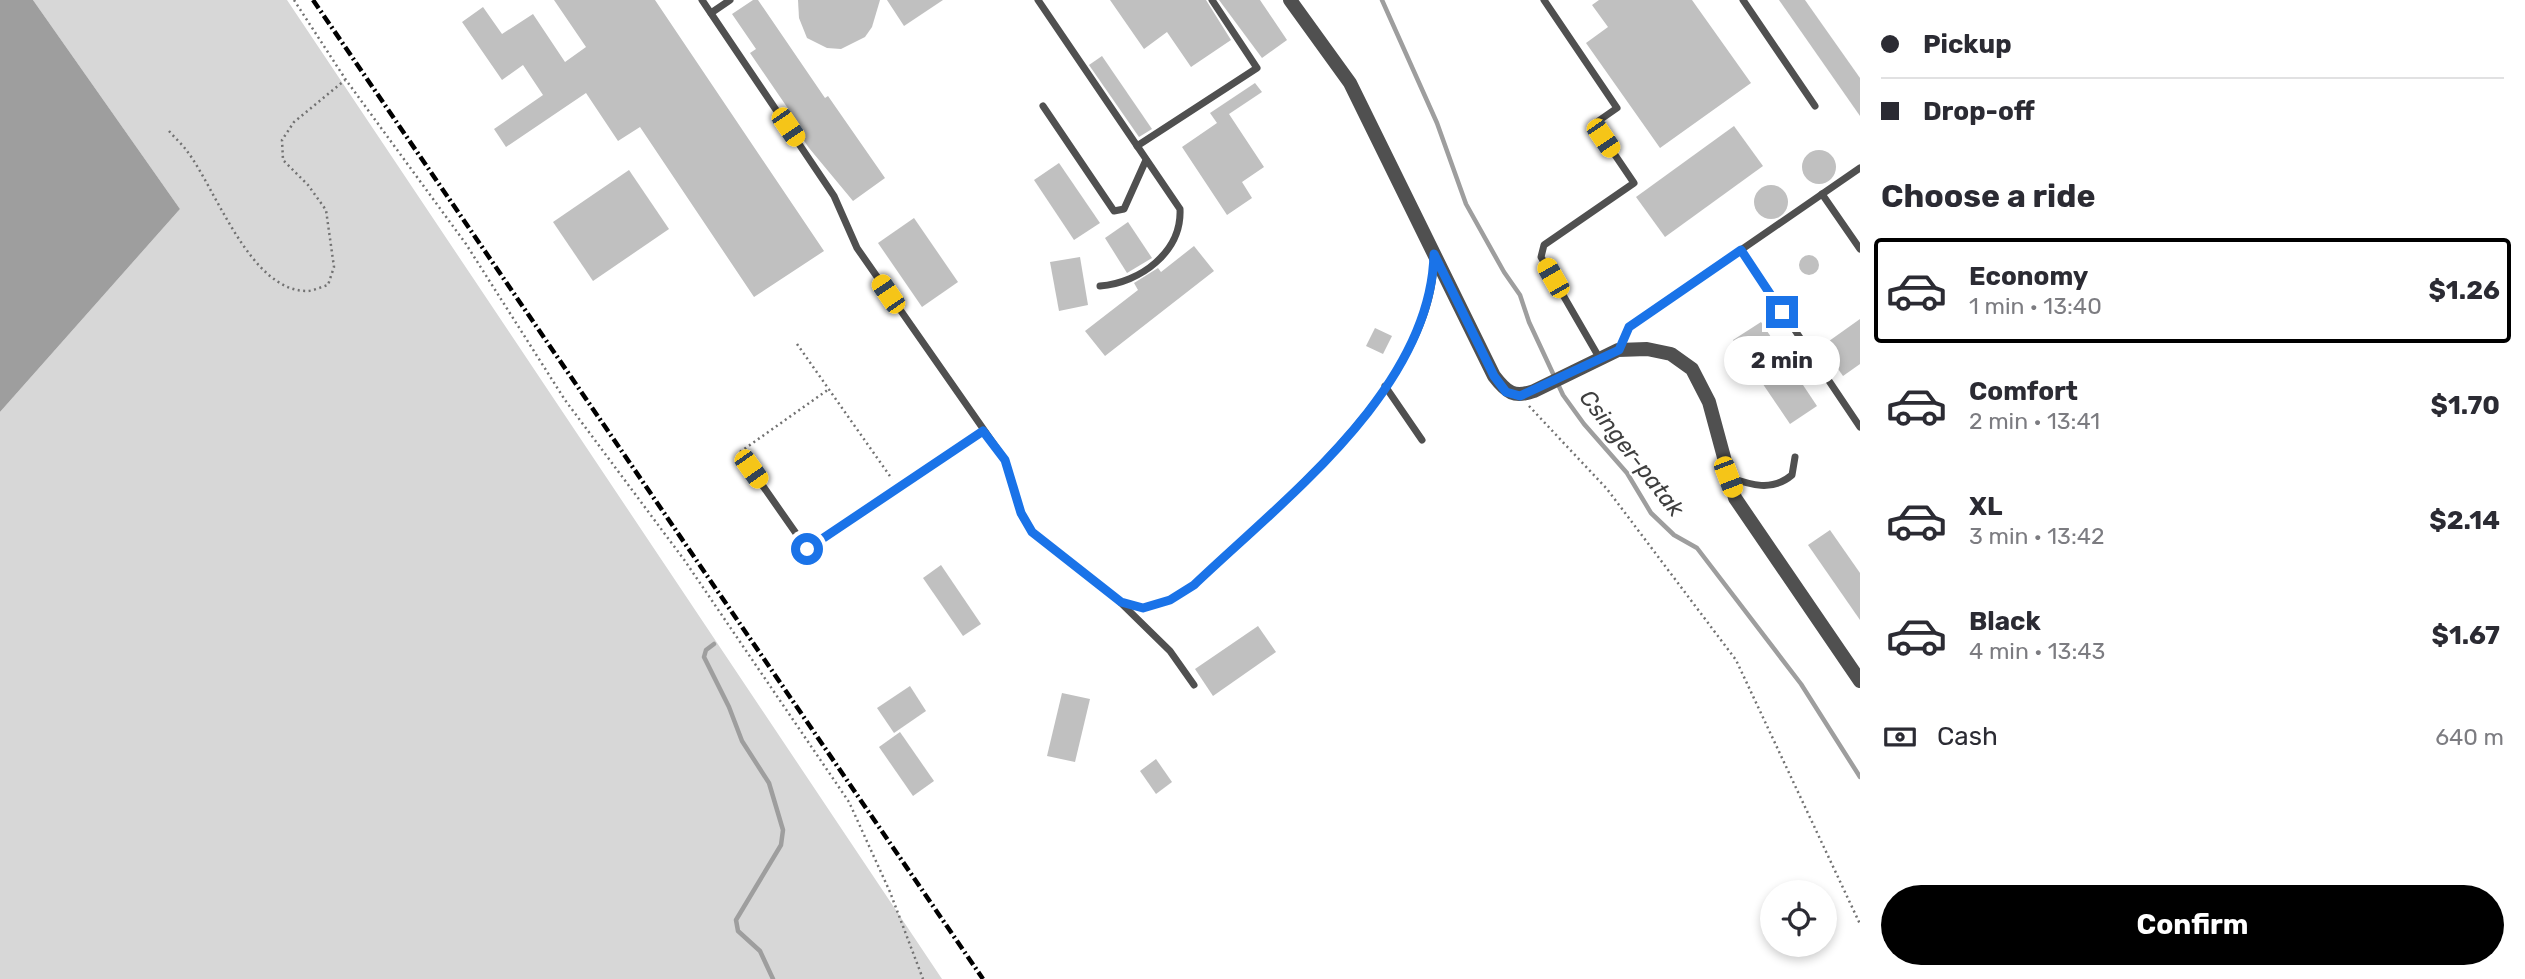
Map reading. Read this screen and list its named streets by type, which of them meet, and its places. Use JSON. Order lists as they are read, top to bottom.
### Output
{
  "water": ["Csinger-patak"],
  "page": {
    "banner": ["Pickup", "Drop-off"],
    "heading": "Choose a ride",
    "list": [
      {
        "name": "Economy",
        "note": "1 min · 13:40",
        "value": "$1.26"
      },
      {
        "name": "Comfort",
        "note": "2 min · 13:41",
        "value": "$1.70"
      },
      {
        "name": "XL",
        "note": "3 min · 13:42",
        "value": "$2.14"
      },
      {
        "name": "Black",
        "note": "4 min · 13:43",
        "value": "$1.67"
      }
    ],
    "bubble": "2 min",
    "pay": ["Cash", "640 m"],
    "buttons": "Confirm"
  }
}
